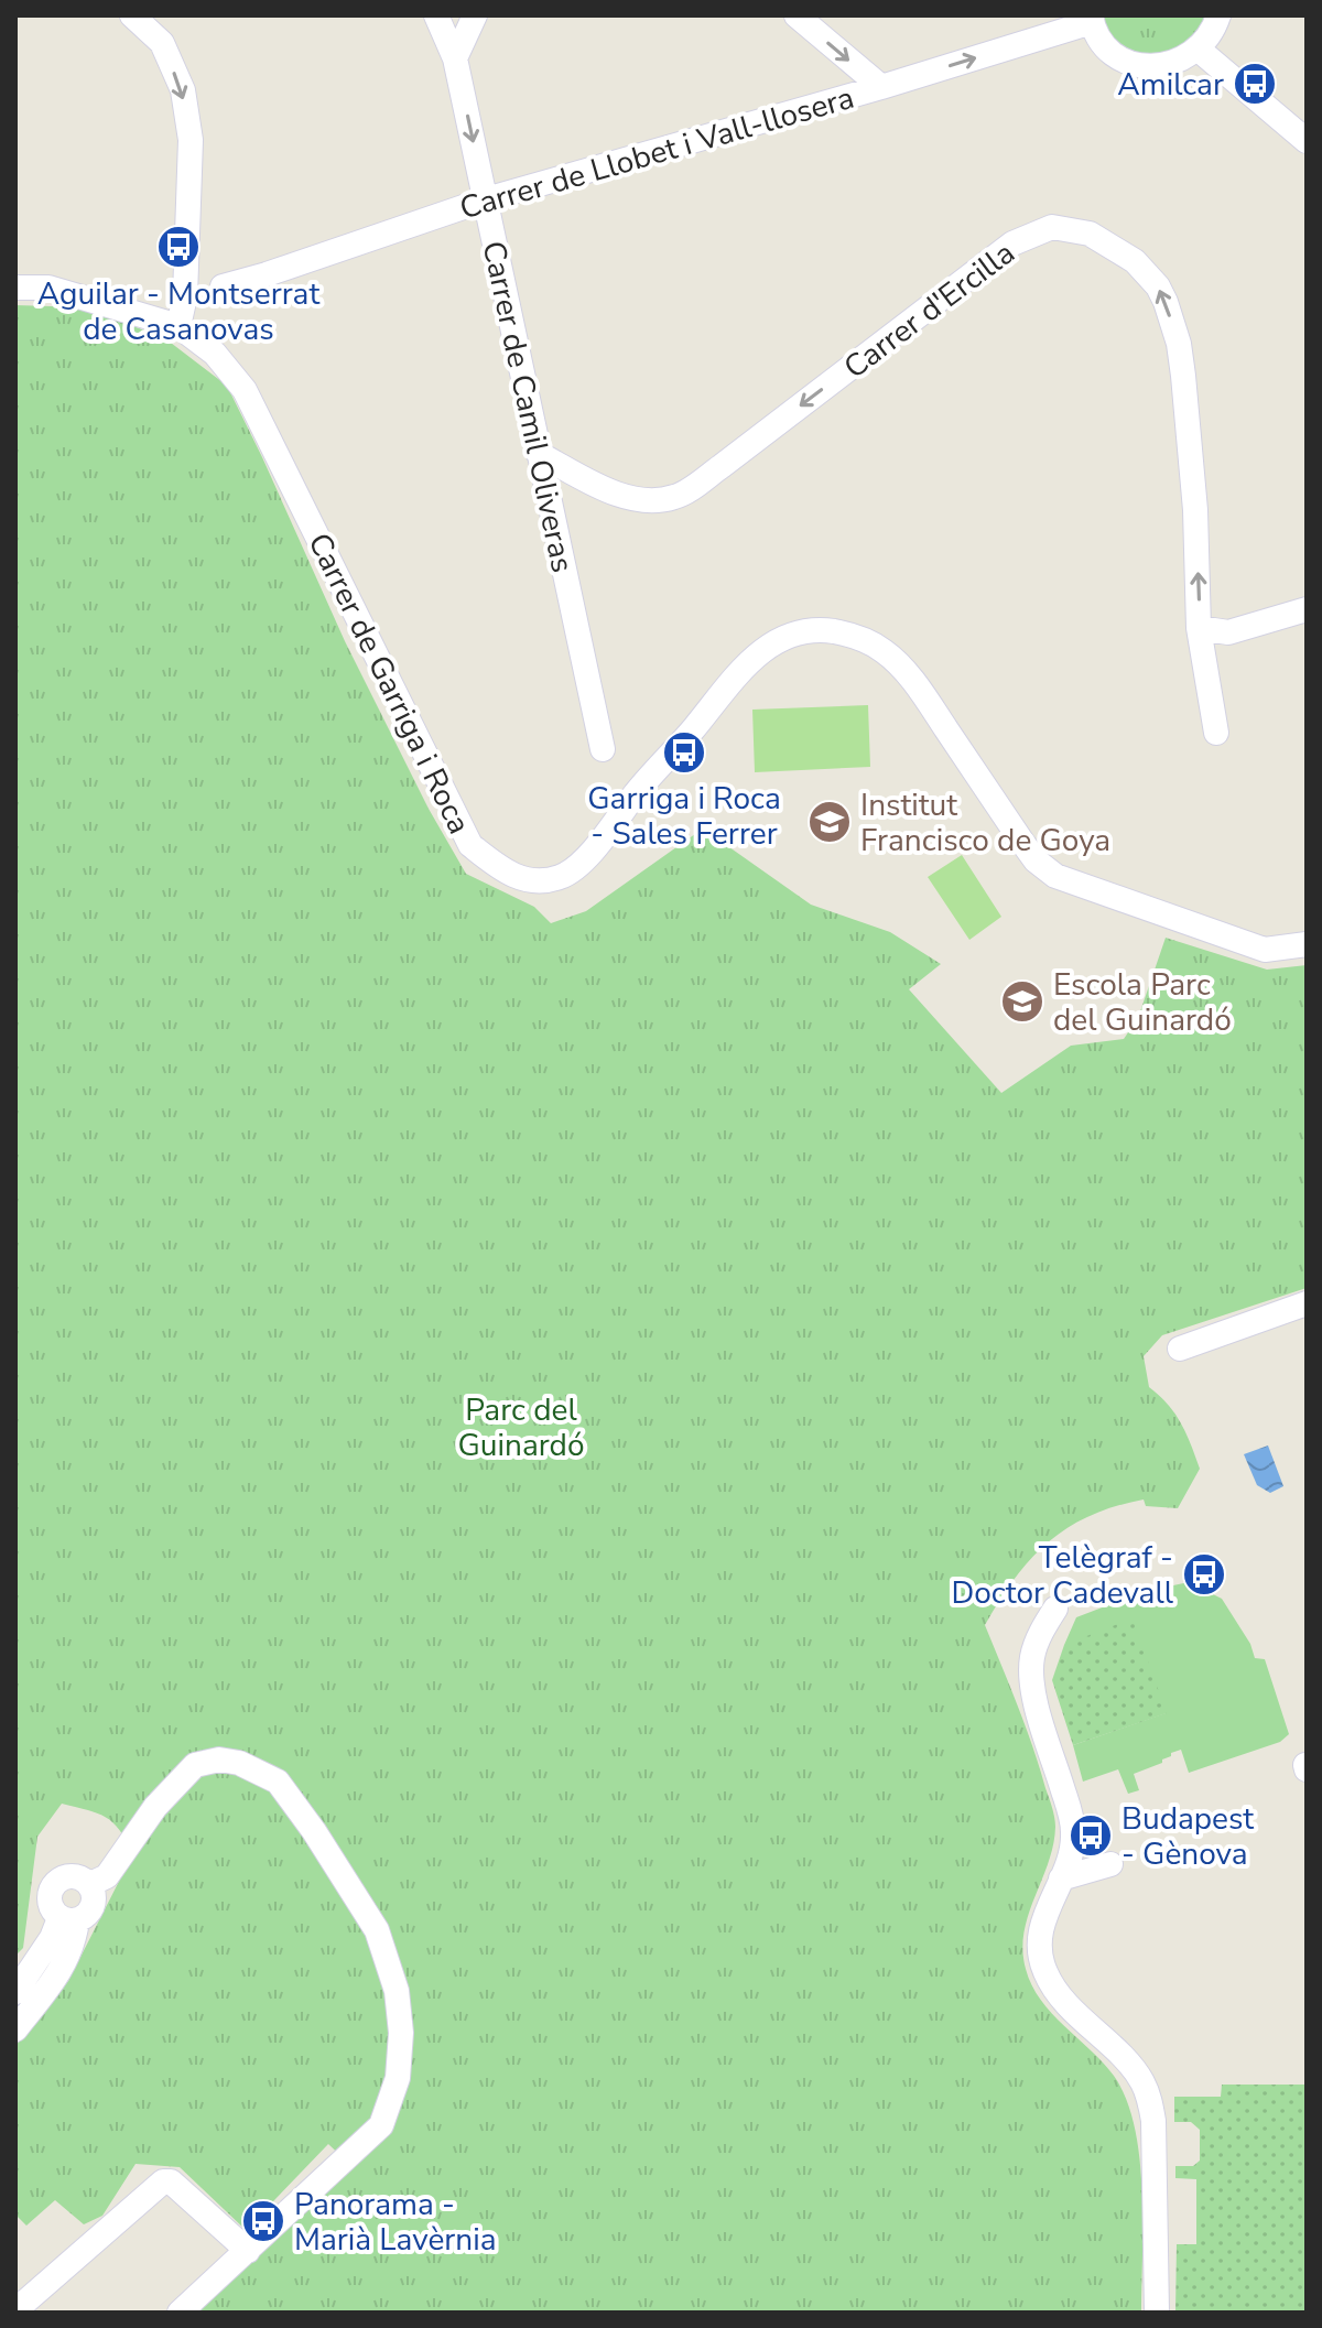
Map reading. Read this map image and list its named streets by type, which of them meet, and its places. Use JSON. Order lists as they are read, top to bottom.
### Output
{
  "streets": {
    "street": [
      "Carrer de Llobet i Vall-llosera",
      "Carrer d'Ercilla",
      "Carrer de Camil Oliveras",
      "Carrer de Garriga i Roca"
    ]
  },
  "crossings": [
    ["Carrer de Llobet i Vall-llosera", "Carrer de Camil Oliveras"],
    ["Carrer d'Ercilla", "Carrer de Camil Oliveras"]
  ],
  "parks": ["Parc del Guinardó"],
  "places": {
    "bus stop": [
      "Amilcar",
      "Aguilar - Montserrat de Casanovas",
      "Garriga i Roca - Sales Ferrer",
      "Telègraf - Doctor Cadevall",
      "Budapest - Gènova",
      "Panorama - Marià Lavèrnia"
    ],
    "school or university": ["Institut Francisco de Goya", "Escola Parc del Guinardó"]
  }
}
